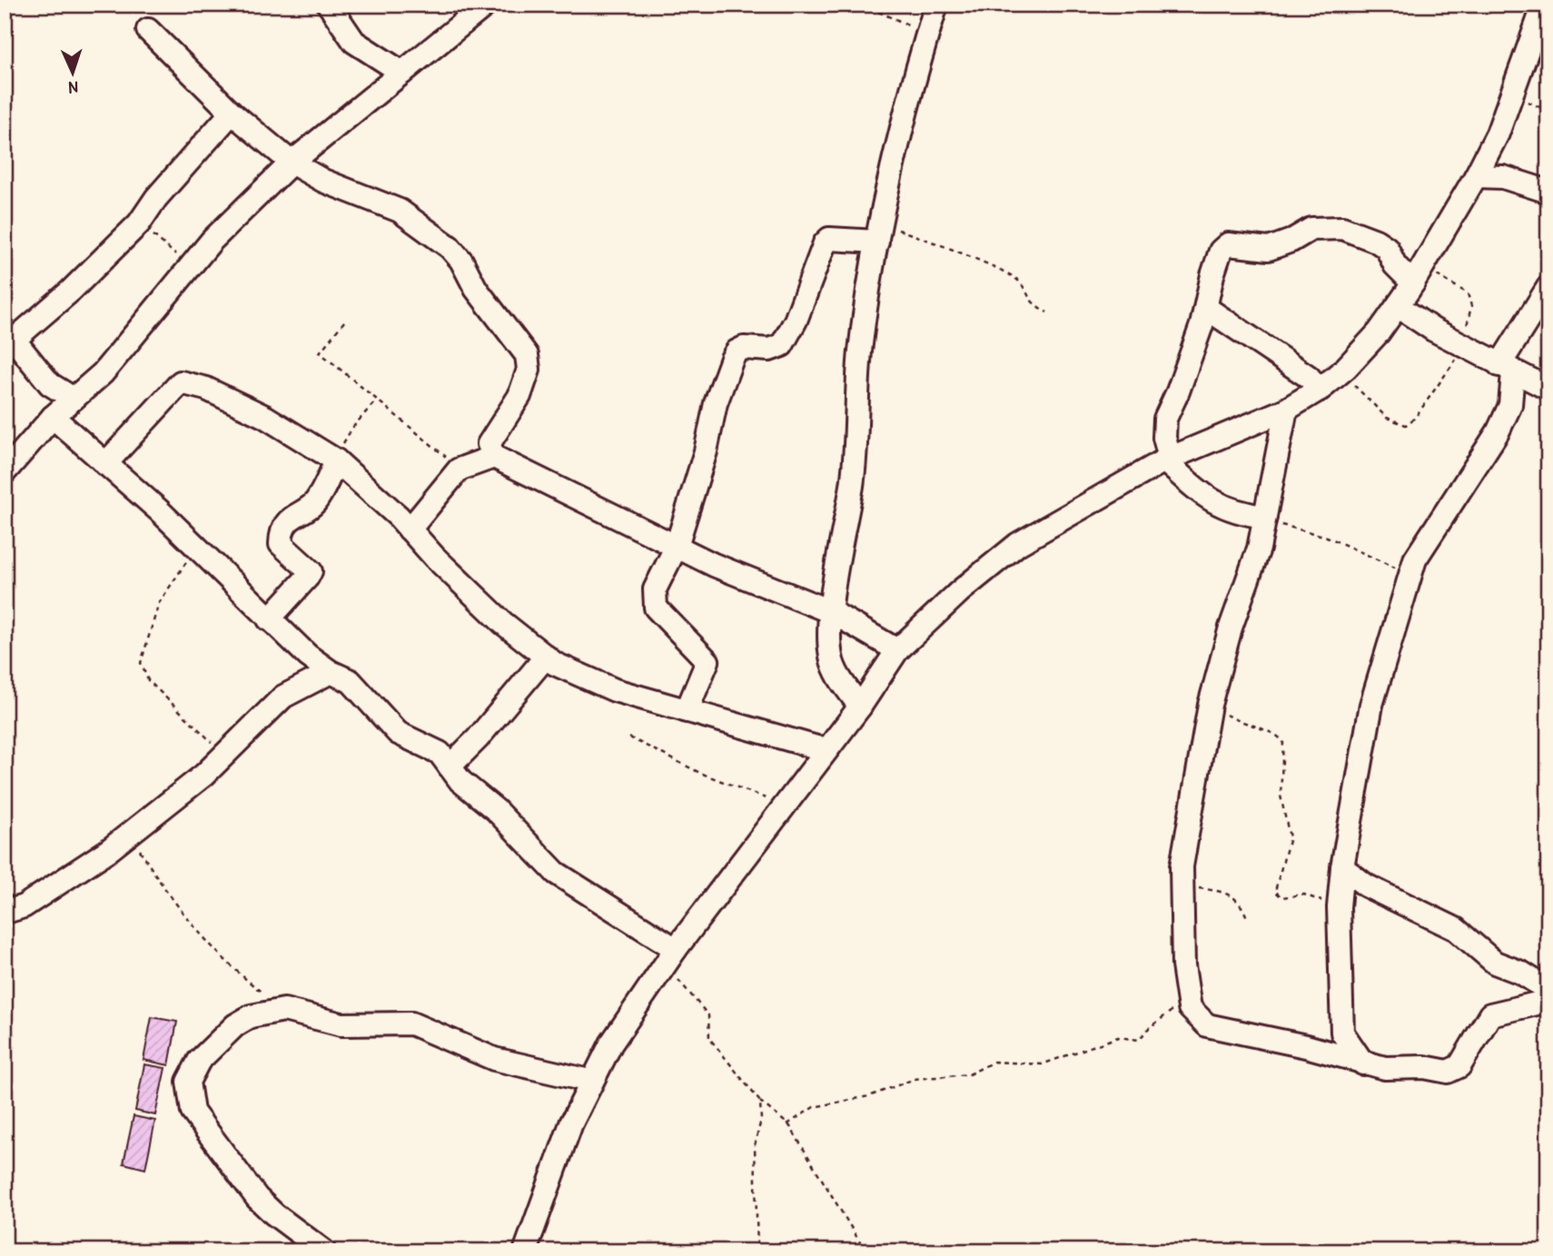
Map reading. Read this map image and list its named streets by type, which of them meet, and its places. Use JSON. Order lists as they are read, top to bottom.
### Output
{
  "north": "bottom"
}
